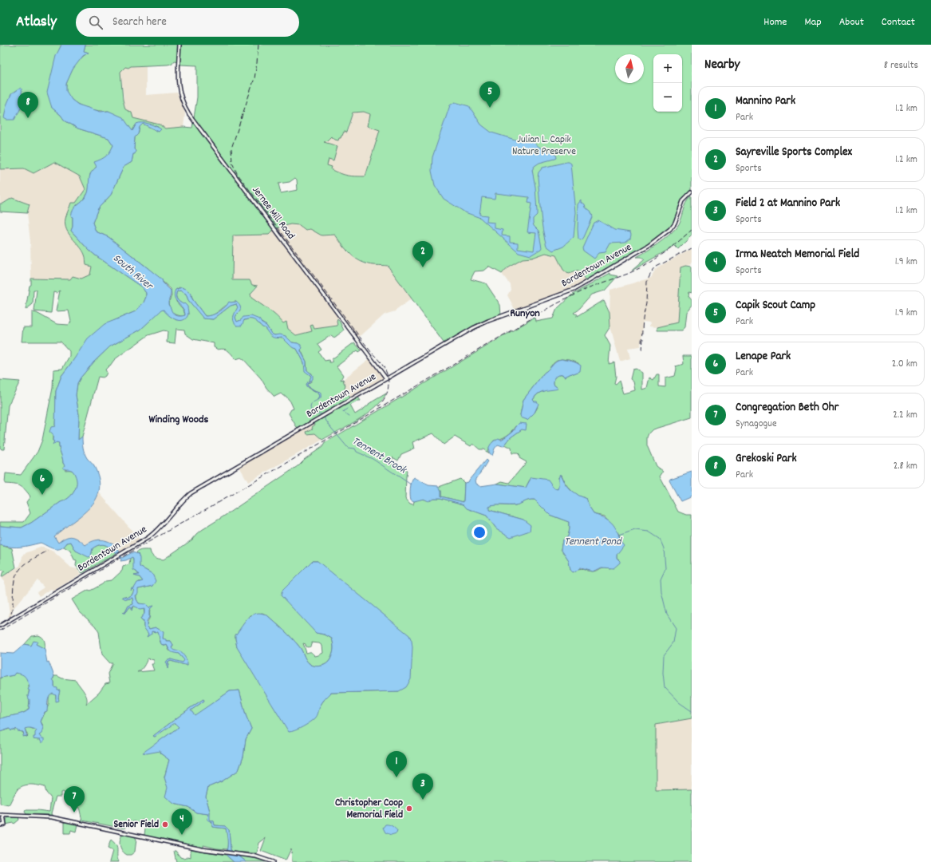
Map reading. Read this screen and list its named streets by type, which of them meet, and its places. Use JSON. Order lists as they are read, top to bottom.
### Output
{
  "streets": {
    "main road": ["Jernee Mill Road", "Bordentown Avenue"]
  },
  "crossings": [
    ["Jernee Mill Road", "Bordentown Avenue"]
  ],
  "districts": ["Runyon", "Winding Woods"],
  "water": ["South River", "Tennent Brook", "Tennent Pond"],
  "parks": ["Julian L. Capik Nature Preserve"],
  "places": ["Christopher Coop Memorial Field", "Senior Field"],
  "north": "top",
  "page": {
    "header": "Atlasly",
    "search": "Search here",
    "nav": [
      "Home",
      "Map",
      "About",
      "Contact"
    ],
    "heading": ["Nearby", "8 results"],
    "map_buttons": ["+", "−"],
    "pins": [
      "5",
      "8",
      "2",
      "6",
      "1",
      "3",
      "7",
      "4"
    ],
    "list": [
      {
        "mark": "1",
        "name": "Mannino Park",
        "note": "Park",
        "value": "1.2 km"
      },
      {
        "mark": "2",
        "name": "Sayreville Sports Complex",
        "note": "Sports",
        "value": "1.2 km"
      },
      {
        "mark": "3",
        "name": "Field 2 at Mannino Park",
        "note": "Sports",
        "value": "1.2 km"
      },
      {
        "mark": "4",
        "name": "Irma Neatch Memorial Field",
        "note": "Sports",
        "value": "1.9 km"
      },
      {
        "mark": "5",
        "name": "Capik Scout Camp",
        "note": "Park",
        "value": "1.9 km"
      },
      {
        "mark": "6",
        "name": "Lenape Park",
        "note": "Park",
        "value": "2.0 km"
      },
      {
        "mark": "7",
        "name": "Congregation Beth Ohr",
        "note": "Synagogue",
        "value": "2.2 km"
      },
      {
        "mark": "8",
        "name": "Grekoski Park",
        "note": "Park",
        "value": "2.8 km"
      }
    ]
  }
}
